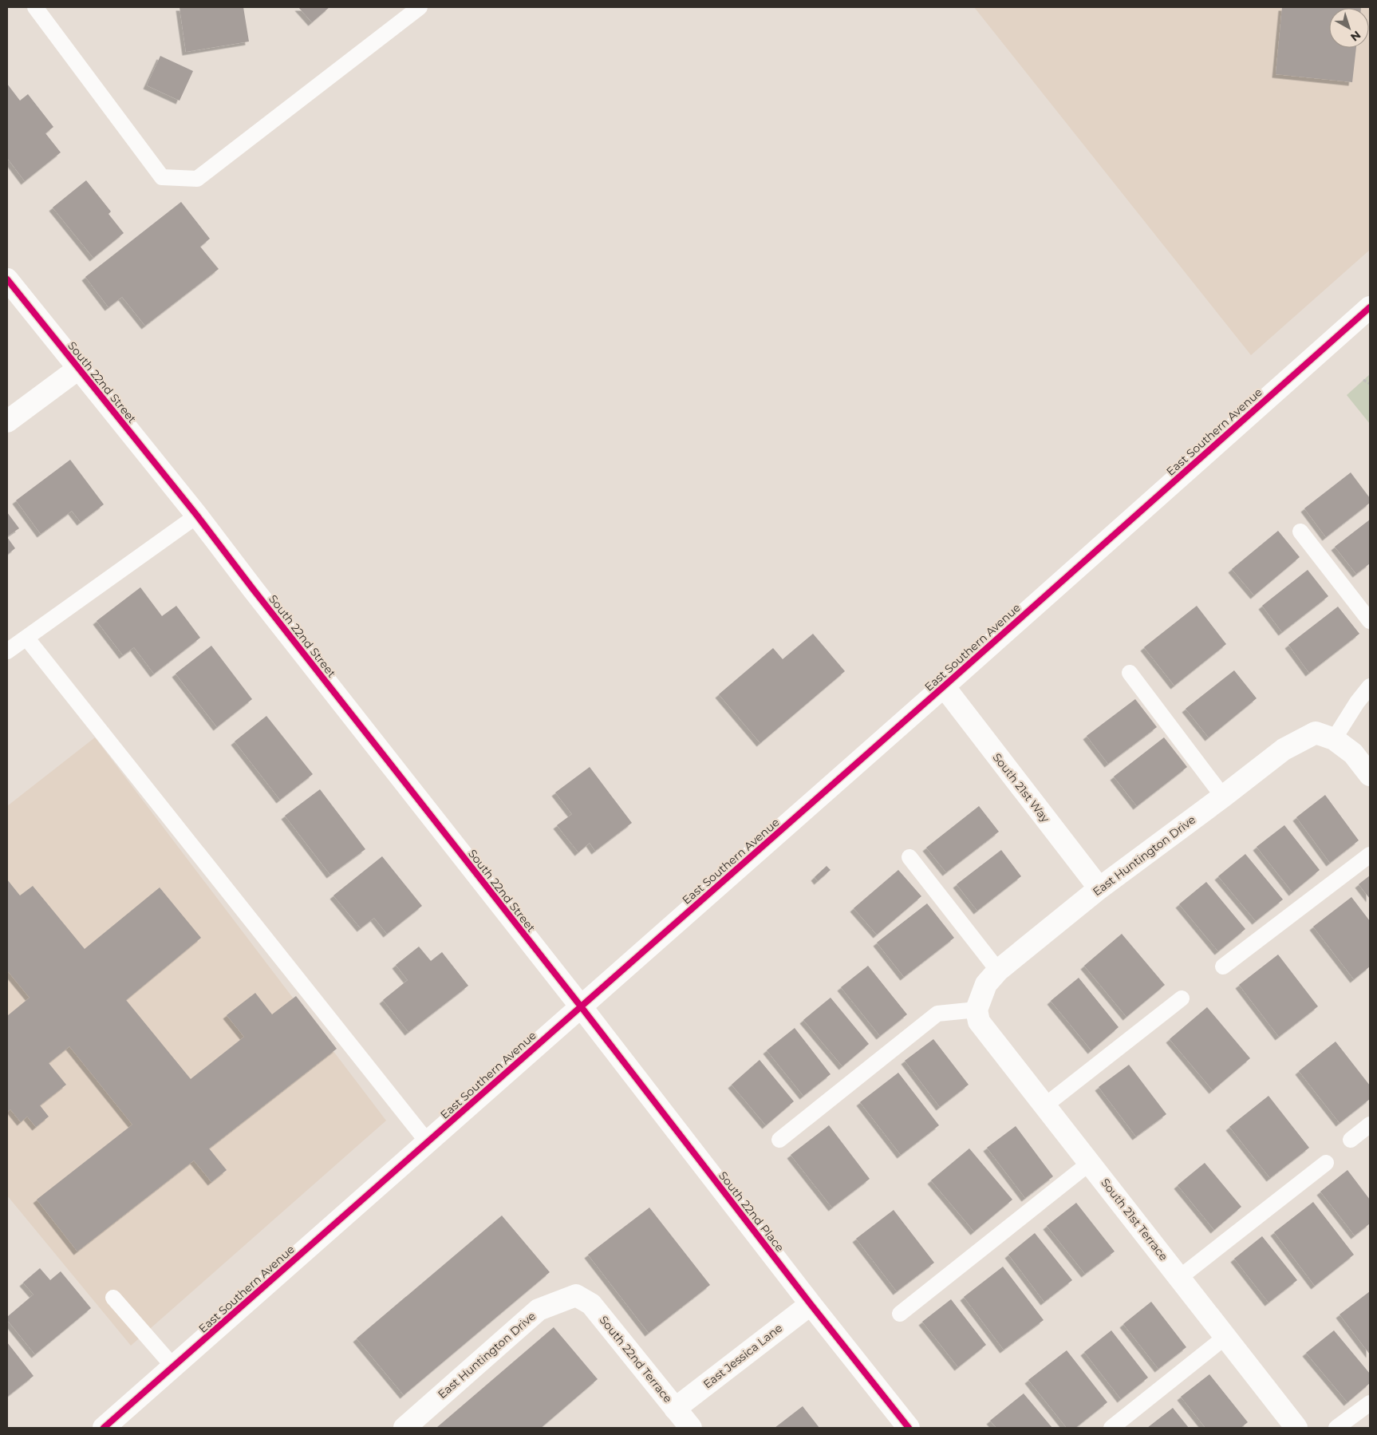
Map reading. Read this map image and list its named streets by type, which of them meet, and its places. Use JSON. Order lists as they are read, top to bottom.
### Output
{
  "streets": {
    "street": [
      "South 22nd Street",
      "East Southern Avenue",
      "South 21st Way",
      "East Huntington Drive",
      "South 22nd Place",
      "South 21st Terrace",
      "East Jessica Lane",
      "South 22nd Terrace"
    ]
  },
  "crossings": [
    ["South 22nd Street", "East Southern Avenue"],
    ["South 22nd Street", "South 22nd Place"],
    ["East Southern Avenue", "South 21st Way"],
    ["East Southern Avenue", "South 22nd Place"],
    ["South 21st Way", "East Huntington Drive"],
    ["East Huntington Drive", "South 21st Terrace"],
    ["East Huntington Drive", "South 22nd Terrace"],
    ["South 22nd Place", "East Jessica Lane"],
    ["East Jessica Lane", "South 22nd Terrace"]
  ],
  "north": "bottom right"
}
